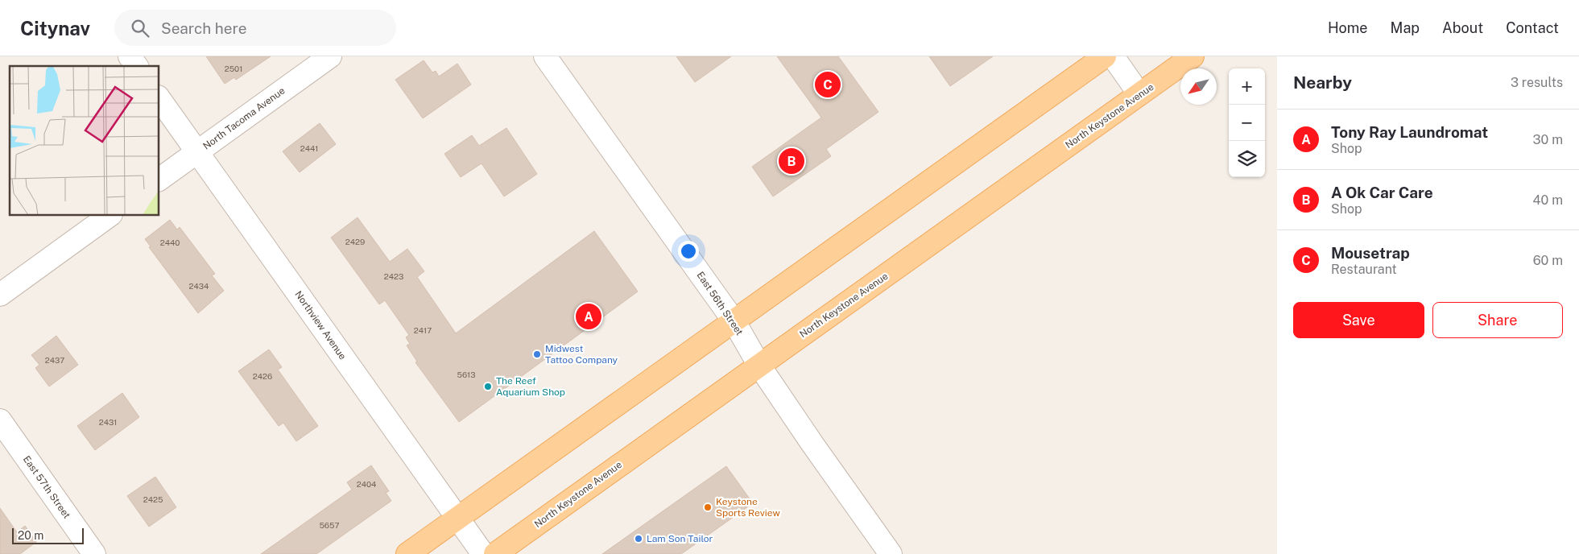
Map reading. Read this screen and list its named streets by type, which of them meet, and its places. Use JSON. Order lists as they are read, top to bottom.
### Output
{
  "streets": {
    "main road": ["North Keystone Avenue"],
    "street": [
      "North Tacoma Avenue",
      "East 56th Street",
      "Northview Avenue",
      "East 57th Street"
    ]
  },
  "crossings": [
    ["North Keystone Avenue", "East 56th Street"],
    ["North Tacoma Avenue", "Northview Avenue"]
  ],
  "places": [
    "Midwest Tattoo Company",
    "The Reef Aquarium Shop",
    "Keystone Sports Review",
    "Lam Son Tailor"
  ],
  "house_numbers": [
    "2501",
    "2441",
    "2429",
    "2440",
    "2423",
    "2434",
    "2417",
    "2437",
    "5613",
    "2426",
    "2431",
    "2404",
    "2425",
    "5657"
  ],
  "scale_bar": "20 m",
  "north": "bottom left",
  "page": {
    "header": "Citynav",
    "search": "Search here",
    "nav": [
      "Home",
      "Map",
      "About",
      "Contact"
    ],
    "heading": ["Nearby", "3 results"],
    "map_buttons": ["+", "−"],
    "pins": ["C", "B", "A"],
    "list": [
      {
        "mark": "A",
        "name": "Tony Ray Laundromat",
        "note": "Shop",
        "value": "30 m"
      },
      {
        "mark": "B",
        "name": "A Ok Car Care",
        "note": "Shop",
        "value": "40 m"
      },
      {
        "mark": "C",
        "name": "Mousetrap",
        "note": "Restaurant",
        "value": "60 m"
      }
    ],
    "buttons": ["Save", "Share"],
    "scale": "20 m"
  }
}
